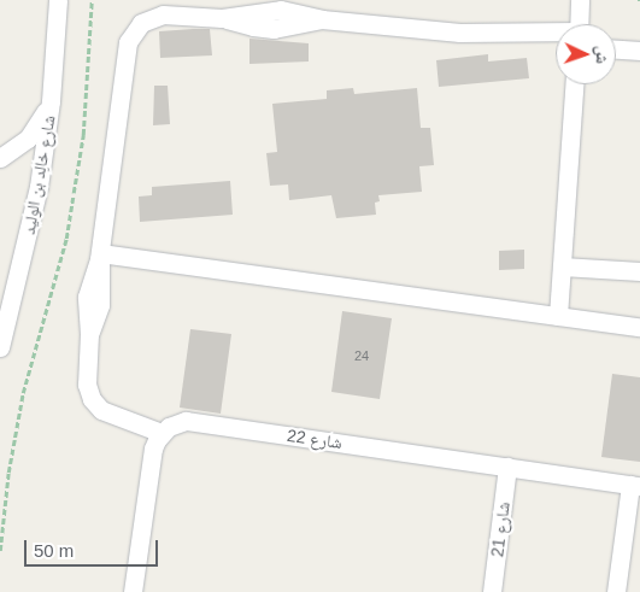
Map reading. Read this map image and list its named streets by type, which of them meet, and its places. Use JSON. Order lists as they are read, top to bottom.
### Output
{
  "streets": {
    "street": ["شارع خالِد بن الوليد", "شارع 22", "شارع 21"]
  },
  "crossings": [
    ["شارع 22", "شارع 21"]
  ],
  "house_numbers": ["24"],
  "scale_bar": "50 m",
  "north": "right"
}
